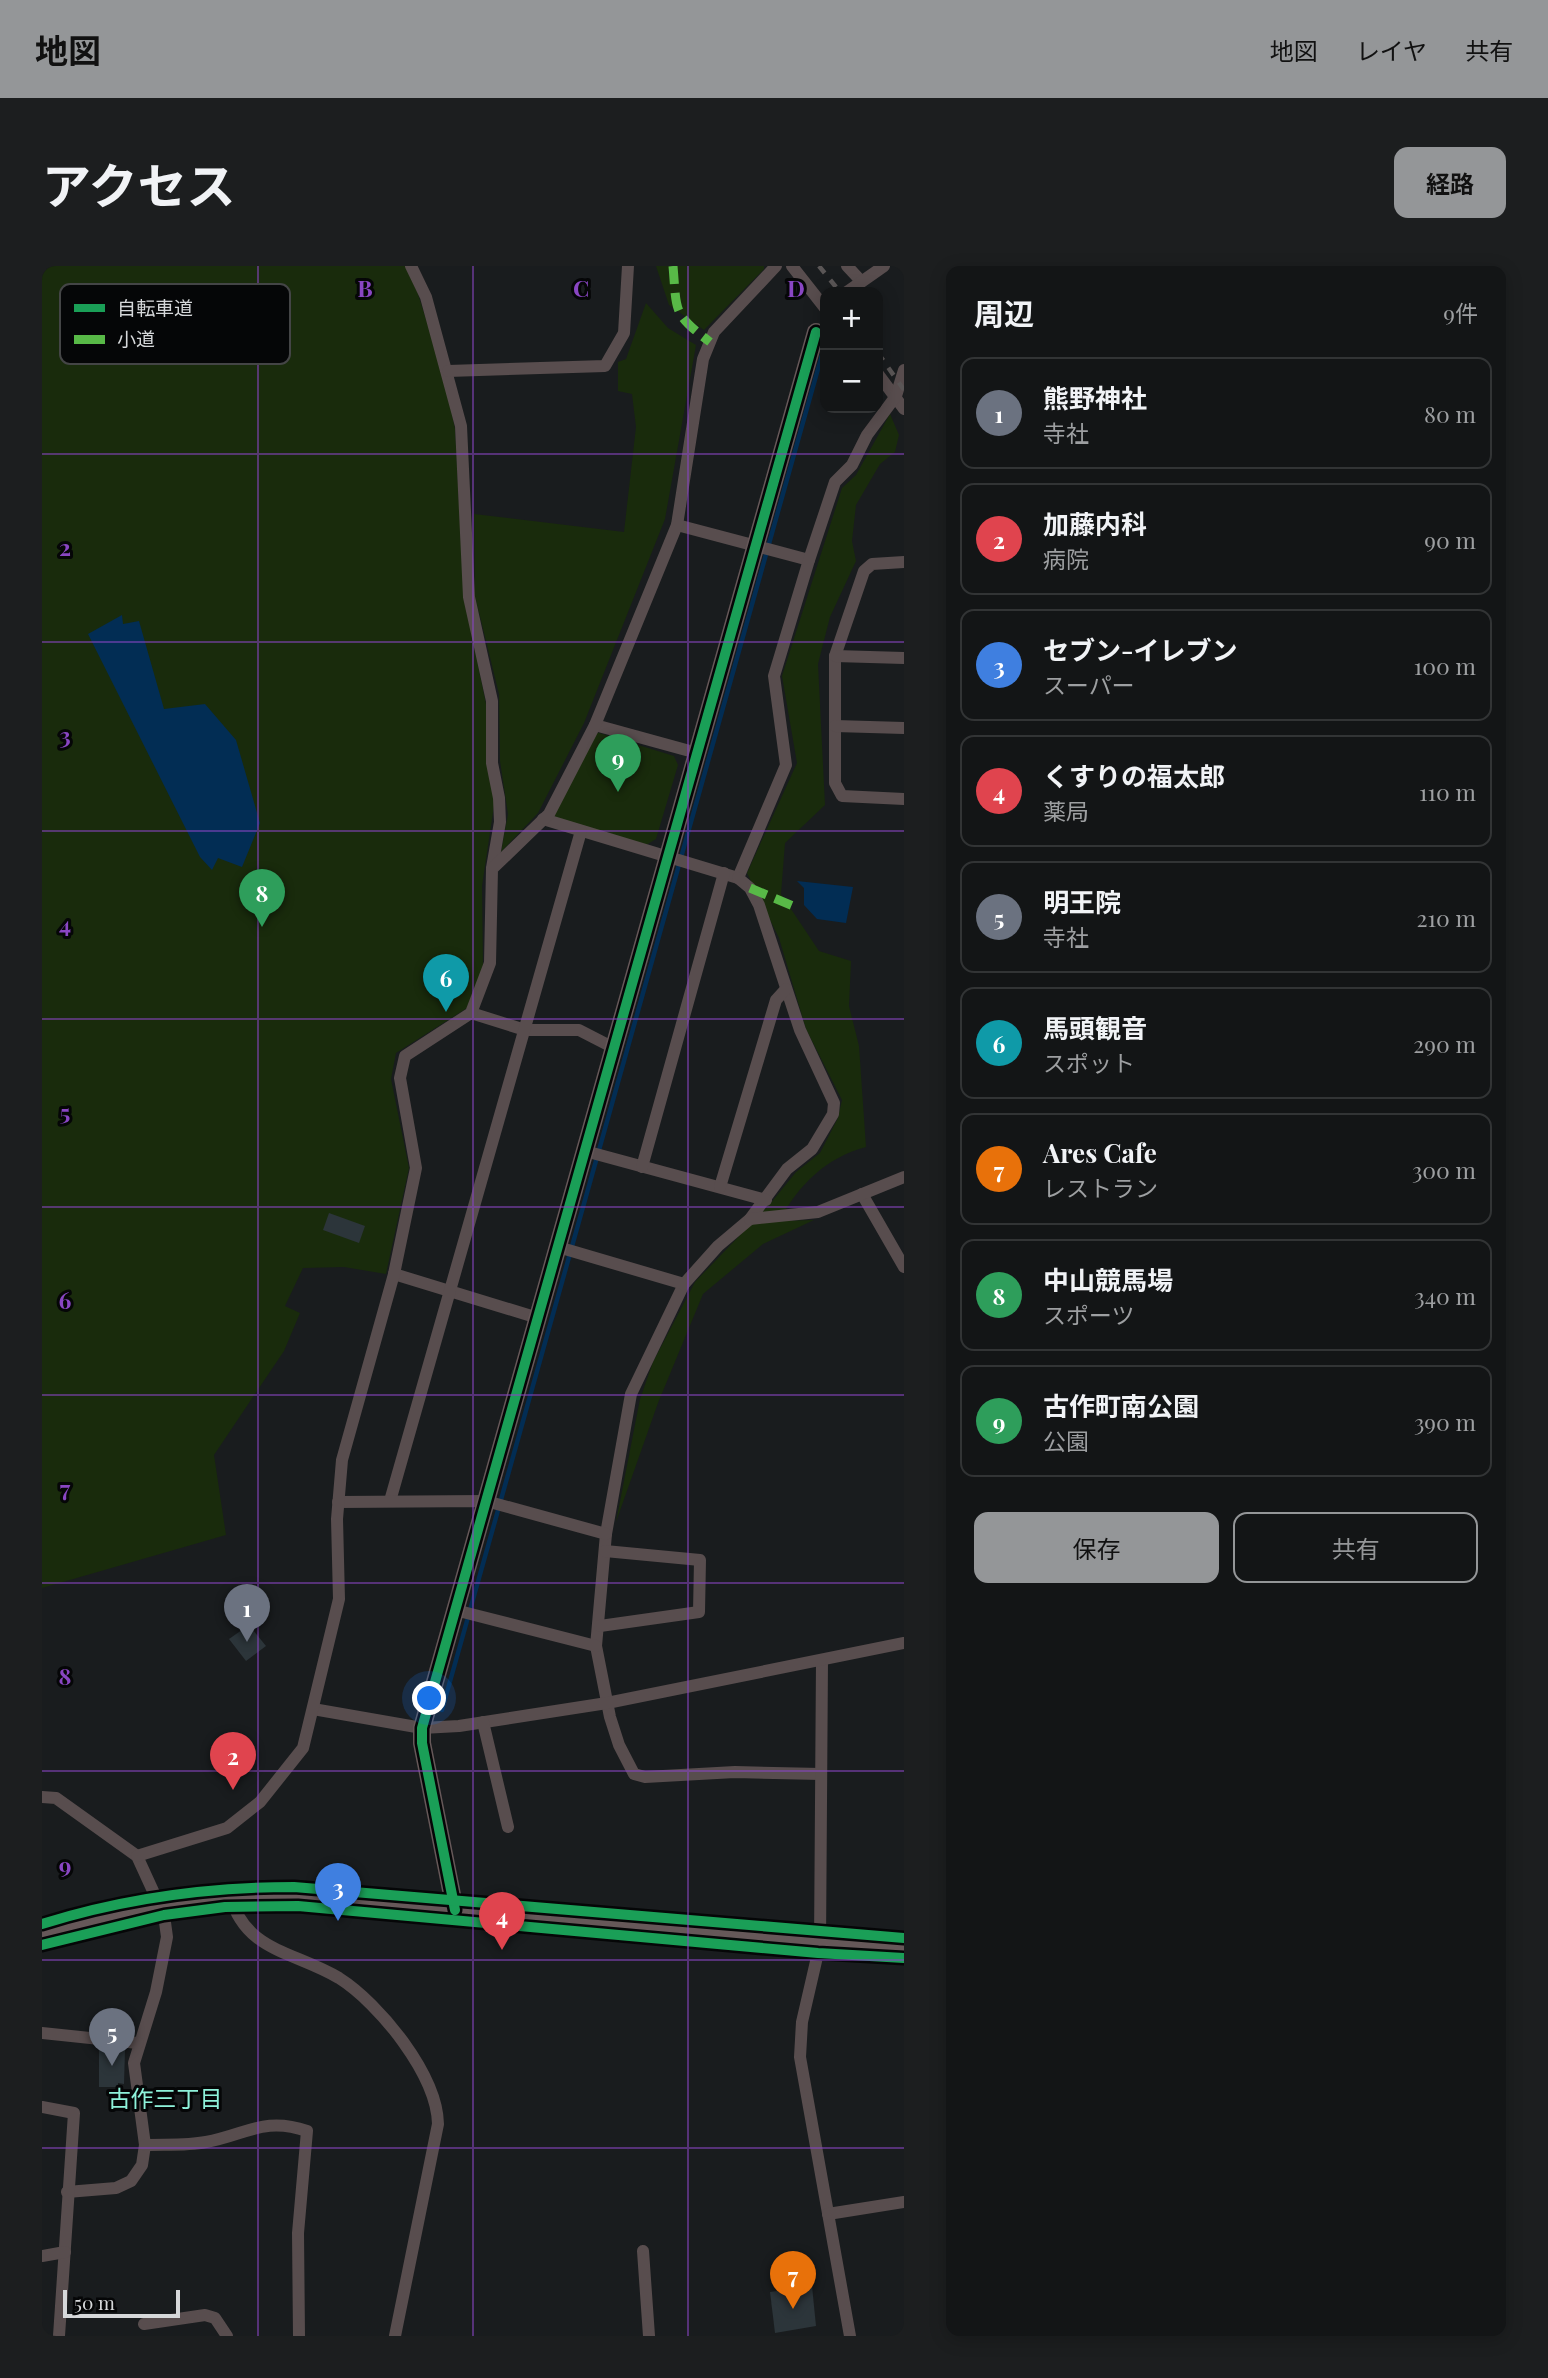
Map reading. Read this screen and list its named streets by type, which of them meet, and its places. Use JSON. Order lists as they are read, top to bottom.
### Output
{
  "districts": ["古作三丁目"],
  "legend": ["自転車道", "小道"],
  "scale_bar": "50 m",
  "page": {
    "header": "地図",
    "nav": ["地図", "レイヤ", "共有"],
    "title": "アクセス",
    "buttons": [
      "経路",
      ["保存", "共有"]
    ],
    "heading": ["周辺", "9件"],
    "map_buttons": ["+", "−"],
    "list": [
      {
        "mark": "1",
        "name": "熊野神社",
        "note": "寺社",
        "value": "80 m"
      },
      {
        "mark": "2",
        "name": "加藤内科",
        "note": "病院",
        "value": "90 m"
      },
      {
        "mark": "3",
        "name": "セブン-イレブン",
        "note": "スーパー",
        "value": "100 m"
      },
      {
        "mark": "4",
        "name": "くすりの福太郎",
        "note": "薬局",
        "value": "110 m"
      },
      {
        "mark": "5",
        "name": "明王院",
        "note": "寺社",
        "value": "210 m"
      },
      {
        "mark": "6",
        "name": "馬頭観音",
        "note": "スポット",
        "value": "290 m"
      },
      {
        "mark": "7",
        "name": "Ares Cafe",
        "note": "レストラン",
        "value": "300 m"
      },
      {
        "mark": "8",
        "name": "中山競馬場",
        "note": "スポーツ",
        "value": "340 m"
      },
      {
        "mark": "9",
        "name": "古作町南公園",
        "note": "公園",
        "value": "390 m"
      }
    ],
    "pins": [
      "9",
      "8",
      "6",
      "1",
      "2",
      "3",
      "4",
      "5",
      "7"
    ],
    "scale": "50 m"
  },
  "grid": {
    "columns": ["B", "C", "D"],
    "rows": [
      "2",
      "3",
      "4",
      "5",
      "6",
      "7",
      "8",
      "9"
    ]
  }
}
